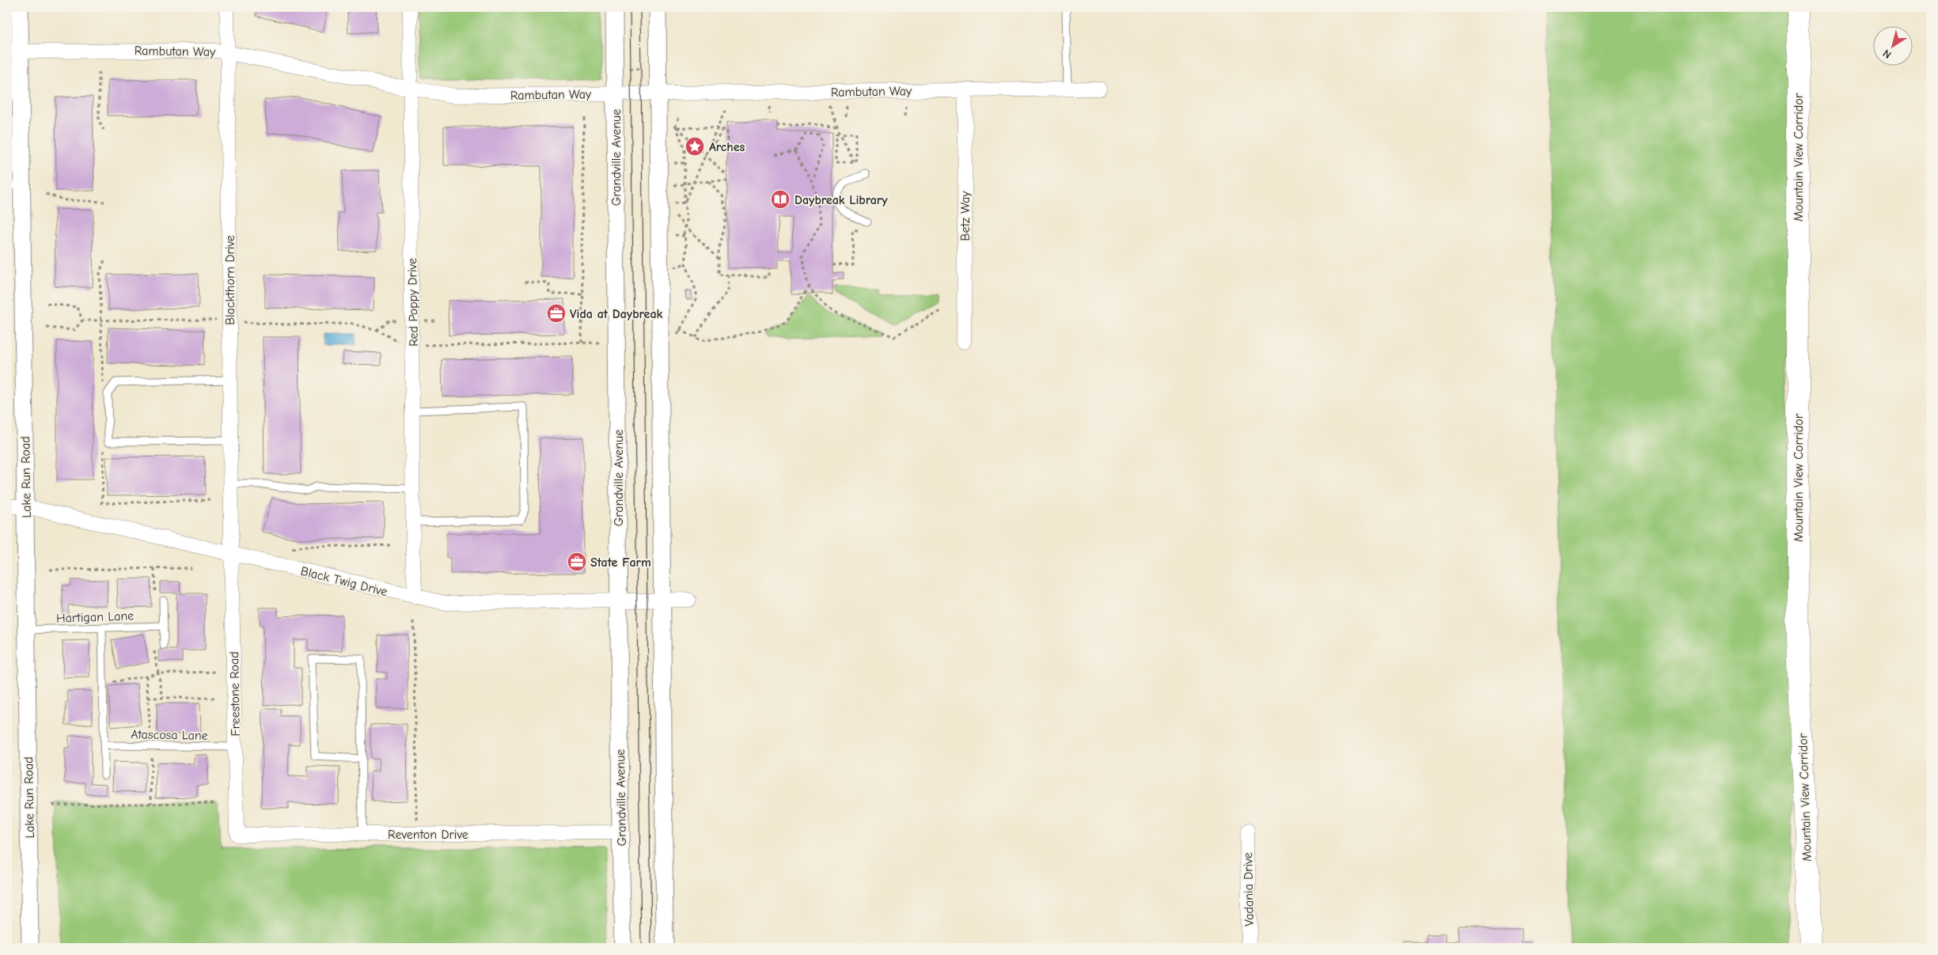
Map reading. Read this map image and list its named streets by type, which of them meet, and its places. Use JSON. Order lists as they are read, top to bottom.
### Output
{
  "streets": {
    "highway": ["Mountain View Corridor"],
    "street": [
      "Rambutan Way",
      "Grandville Avenue",
      "Betz Way",
      "Blackthorn Drive",
      "Red Poppy Drive",
      "Lake Run Road",
      "Black Twig Drive",
      "Freestone Road",
      "Reventon Drive",
      "Vadania Drive"
    ],
    "lane": ["Hartigan Lane", "Atascosa Lane"]
  },
  "crossings": [
    ["Rambutan Way", "Grandville Avenue"],
    ["Rambutan Way", "Betz Way"],
    ["Rambutan Way", "Blackthorn Drive"],
    ["Rambutan Way", "Red Poppy Drive"],
    ["Rambutan Way", "Lake Run Road"],
    ["Grandville Avenue", "Black Twig Drive"],
    ["Grandville Avenue", "Reventon Drive"],
    ["Blackthorn Drive", "Black Twig Drive"],
    ["Blackthorn Drive", "Freestone Road"],
    ["Red Poppy Drive", "Black Twig Drive"],
    ["Lake Run Road", "Black Twig Drive"],
    ["Lake Run Road", "Hartigan Lane"],
    ["Black Twig Drive", "Freestone Road"],
    ["Freestone Road", "Atascosa Lane"],
    ["Freestone Road", "Reventon Drive"]
  ],
  "places": {
    "place": ["Arches"],
    "library": ["Daybreak Library"],
    "office": ["Vida at Daybreak", "State Farm"]
  },
  "north": "bottom left"
}
